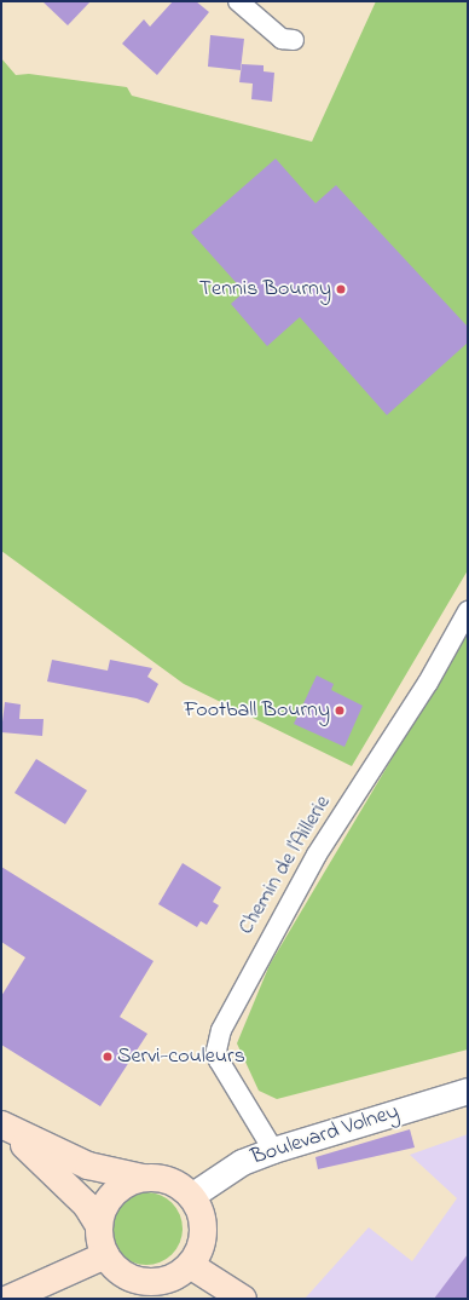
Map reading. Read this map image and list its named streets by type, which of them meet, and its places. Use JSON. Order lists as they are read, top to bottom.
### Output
{
  "streets": {
    "street": ["Chemin de l'Aillerie", "Boulevard Volney"]
  },
  "crossings": [
    ["Chemin de l'Aillerie", "Boulevard Volney"]
  ],
  "places": ["Tennis Bourny", "Football Bourny", "Servi-couleurs"]
}
